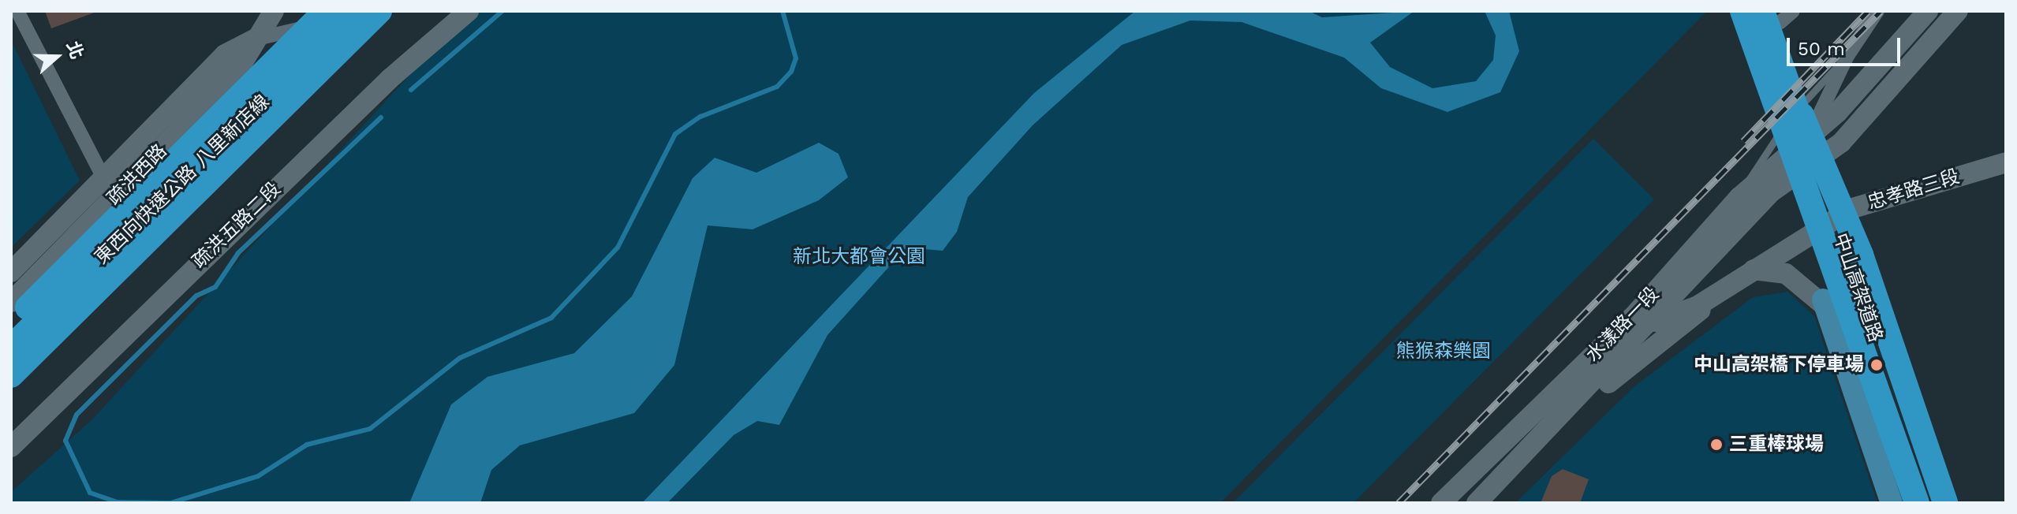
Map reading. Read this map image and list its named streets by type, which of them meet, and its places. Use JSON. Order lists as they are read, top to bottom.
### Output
{
  "streets": {
    "highway": ["東西向快速公路 八里新店線", "中山高架道路"],
    "street": [
      "疏洪西路",
      "忠孝路三段",
      "疏洪五路二段",
      "水漾路一段"
    ]
  },
  "parks": ["新北大都會公園", "熊猴森樂園"],
  "places": ["中山高架橋下停車場", "三重棒球場"],
  "scale_bar": "50 m",
  "north": "right"
}
